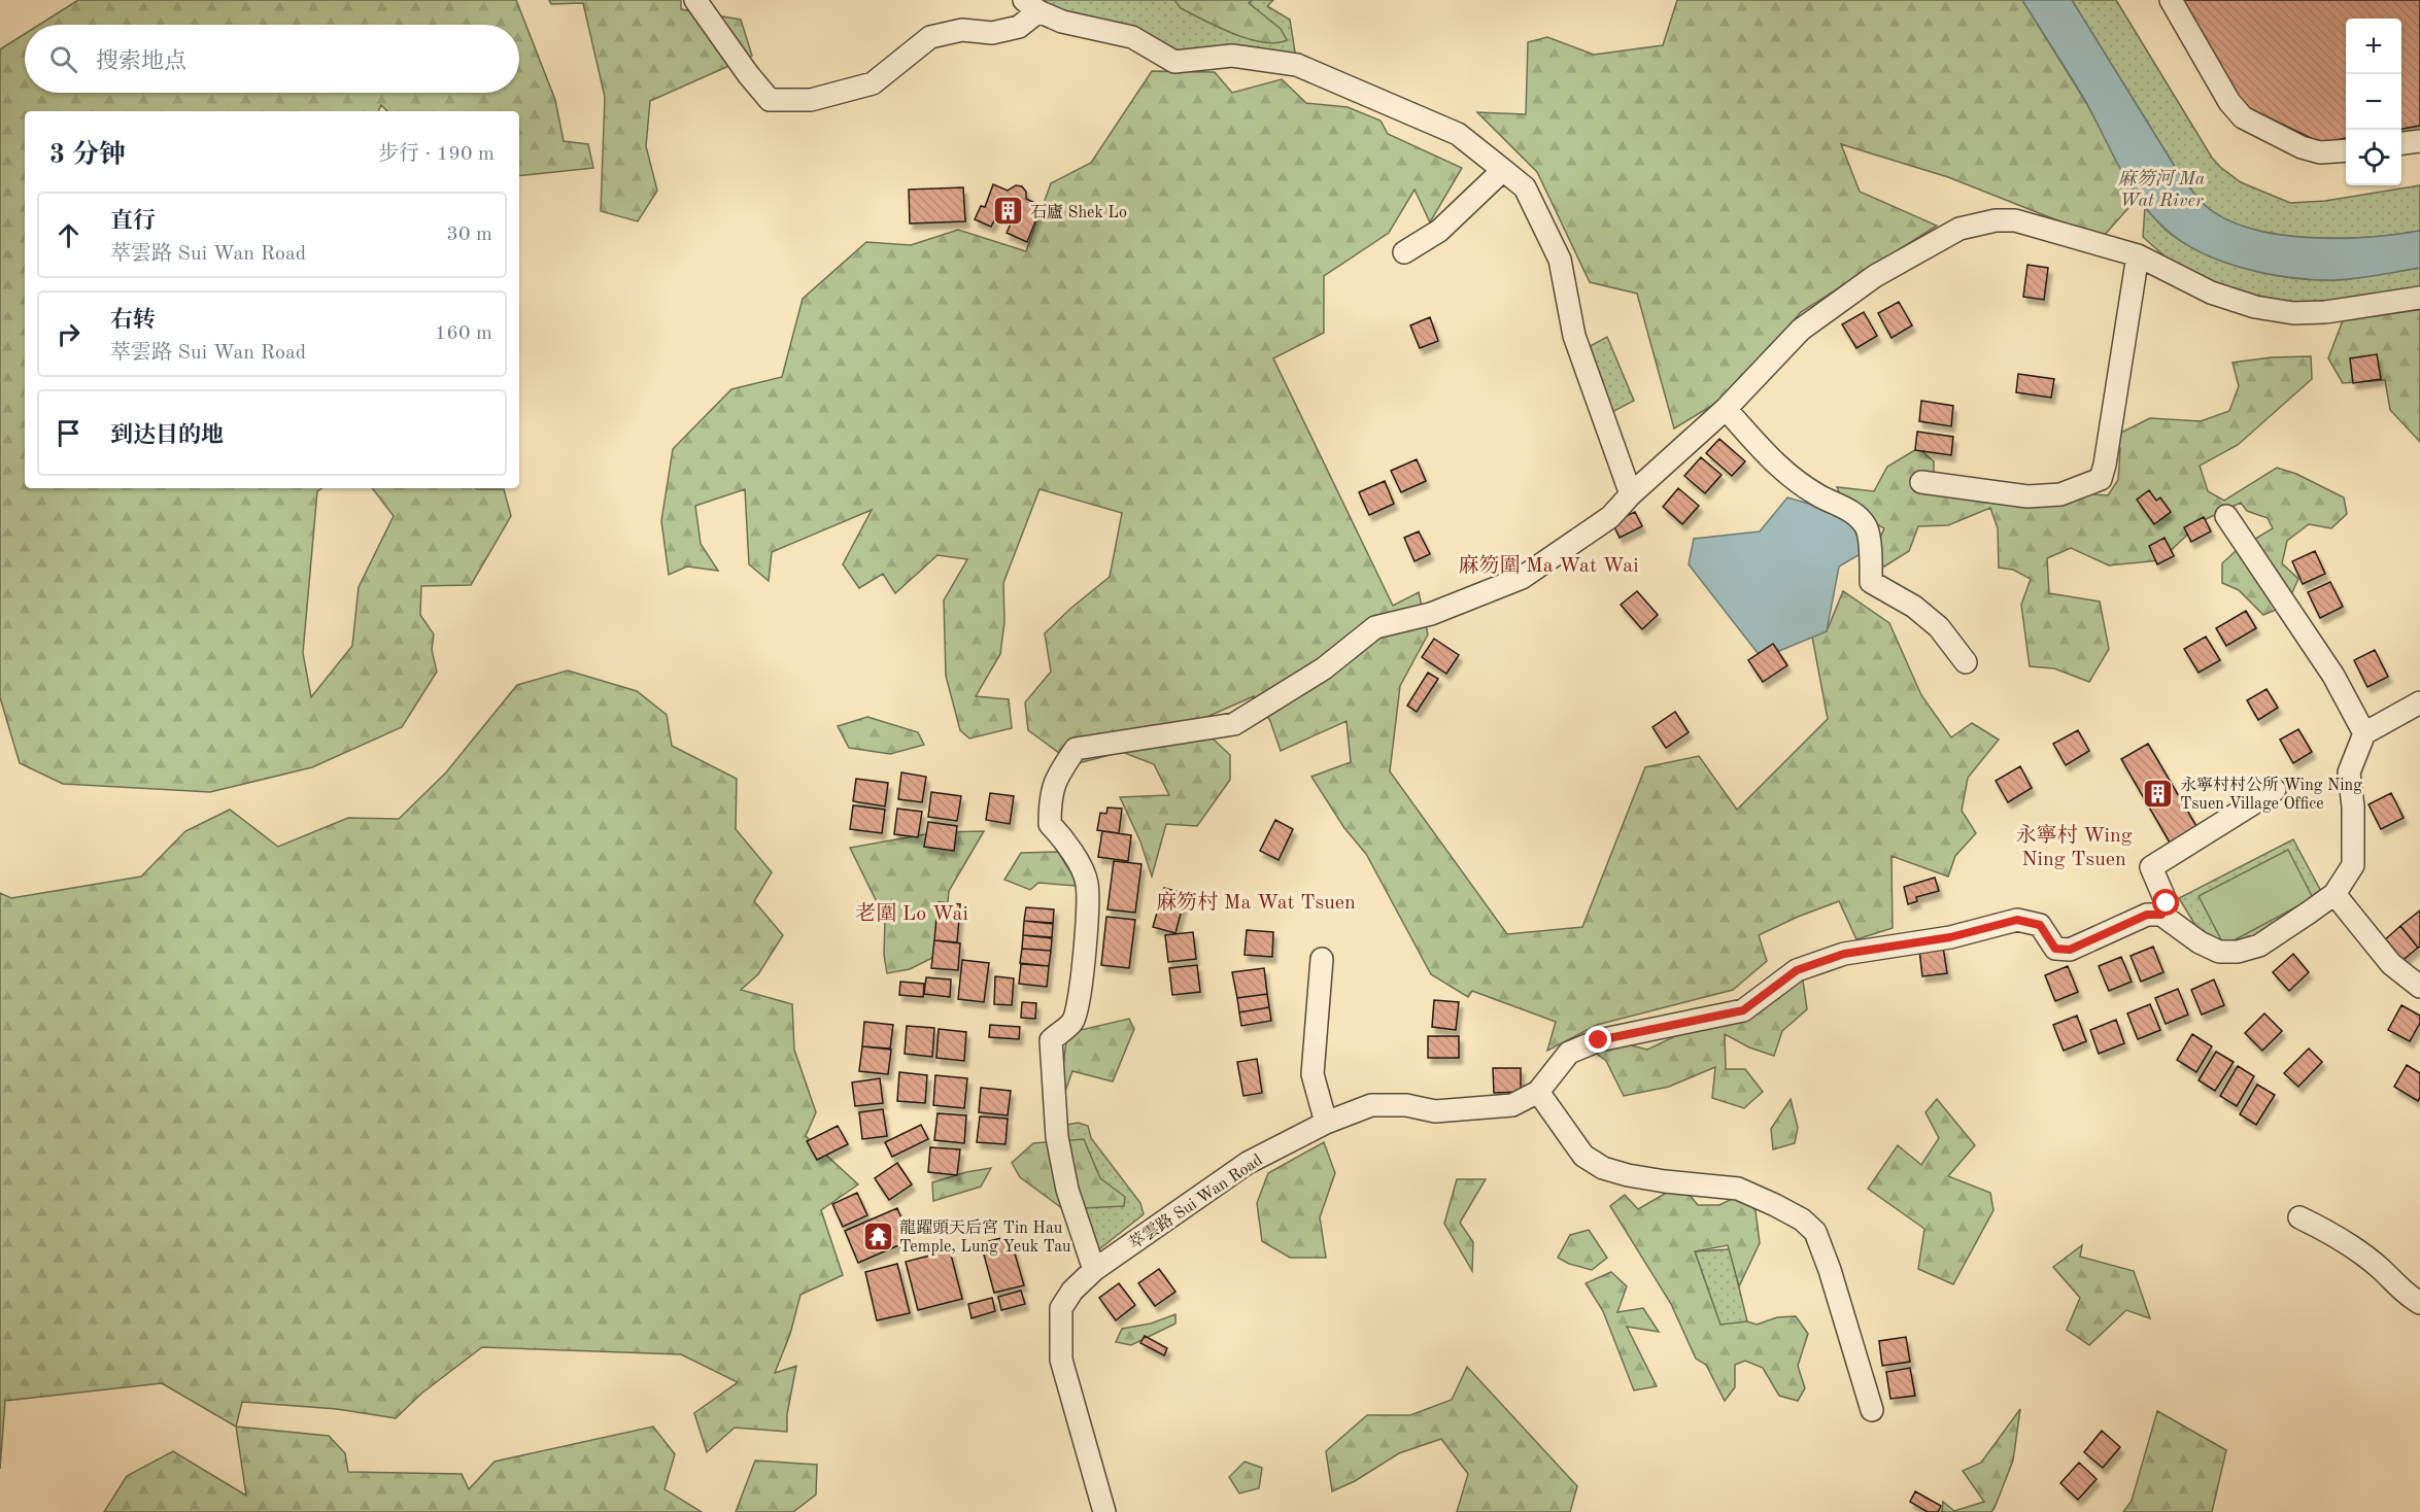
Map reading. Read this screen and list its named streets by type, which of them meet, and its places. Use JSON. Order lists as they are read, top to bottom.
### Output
{
  "streets": {
    "street": ["萃雲路 Sui Wan Road"]
  },
  "districts": [
    "麻笏圍 Ma Wat Wai",
    "永寧村 Wing Ning Tsuen",
    "麻笏村 Ma Wat Tsuen",
    "老圍 Lo Wai"
  ],
  "water": ["麻笏河 Ma Wat River"],
  "places": {
    "building": ["石廬 Shek Lo", "永寧村村公所 Wing Ning Tsuen Village Office"],
    "temple": ["龍躍頭天后宮 Tin Hau Temple, Lung Yeuk Tau"]
  },
  "page": {
    "map_buttons": ["+", "−"],
    "search": "搜索地点",
    "heading": ["3 分钟", "步行 · 190 m"],
    "list": [
      ["直行", "萃雲路 Sui Wan Road", "30 m"],
      ["右转", "萃雲路 Sui Wan Road", "160 m"],
      "到达目的地"
    ]
  }
}
